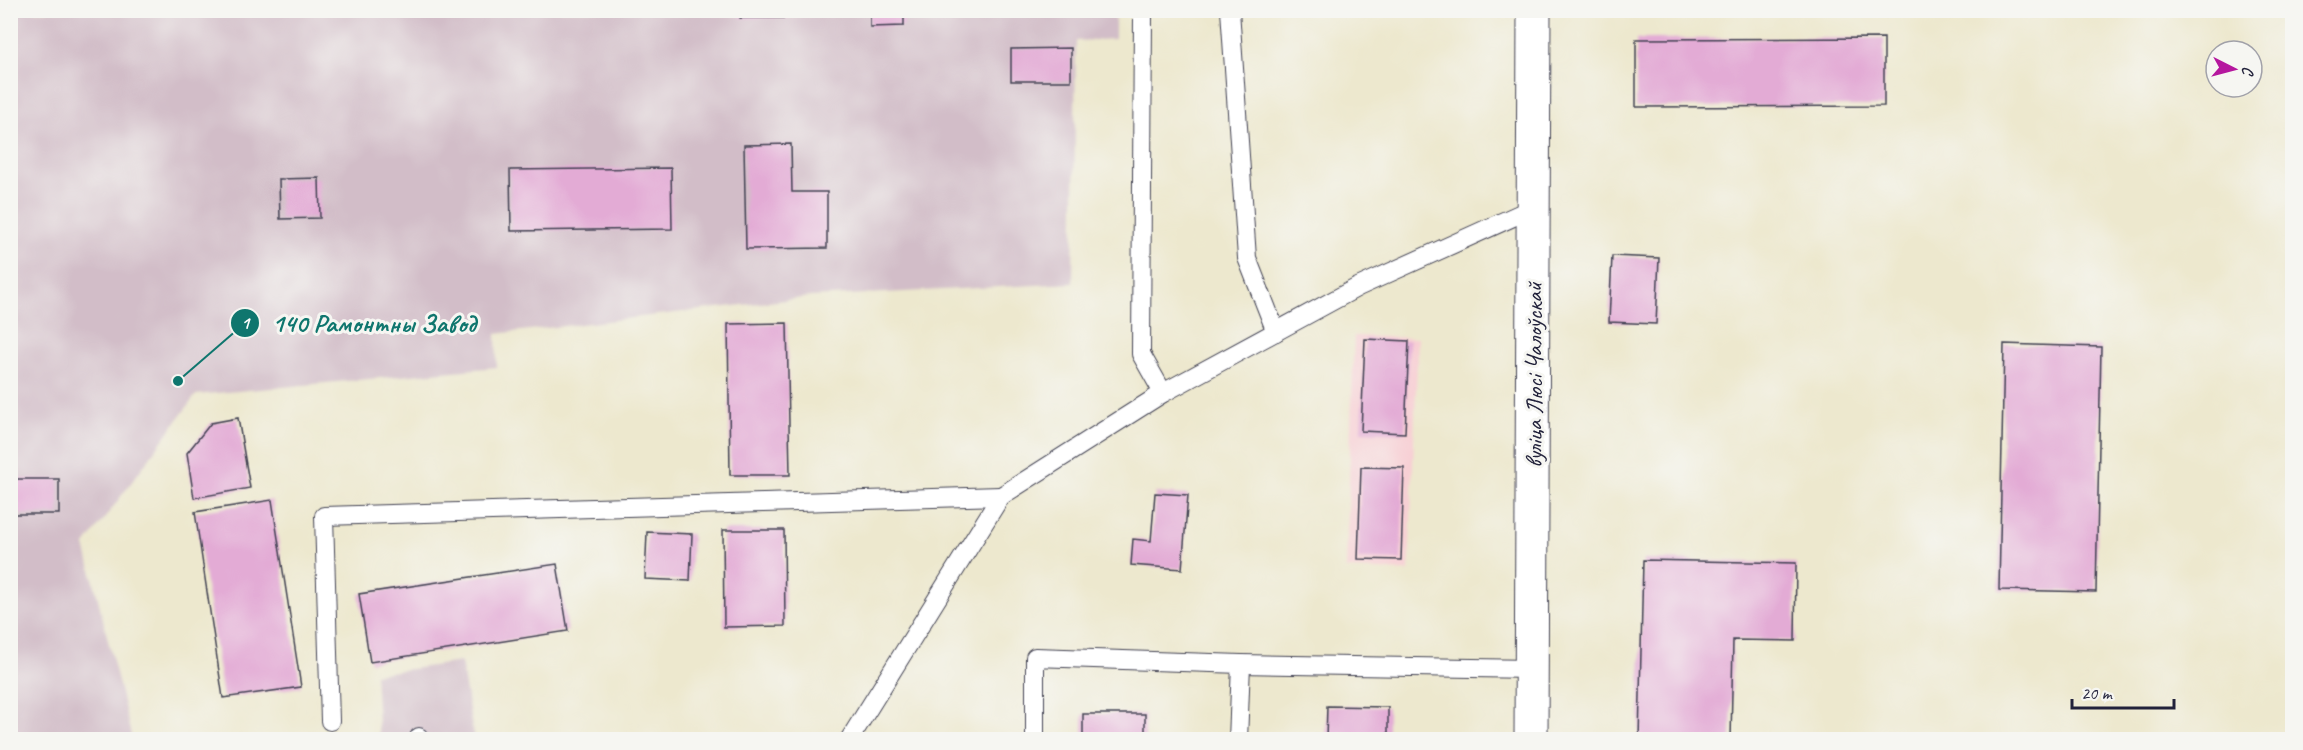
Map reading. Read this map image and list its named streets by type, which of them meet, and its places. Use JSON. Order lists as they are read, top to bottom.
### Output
{
  "streets": {
    "street": ["вуліца Люсі Чалоўскай"]
  },
  "places": ["140 Рамонтны Завод"],
  "scale_bar": "20 m",
  "north": "right"
}
